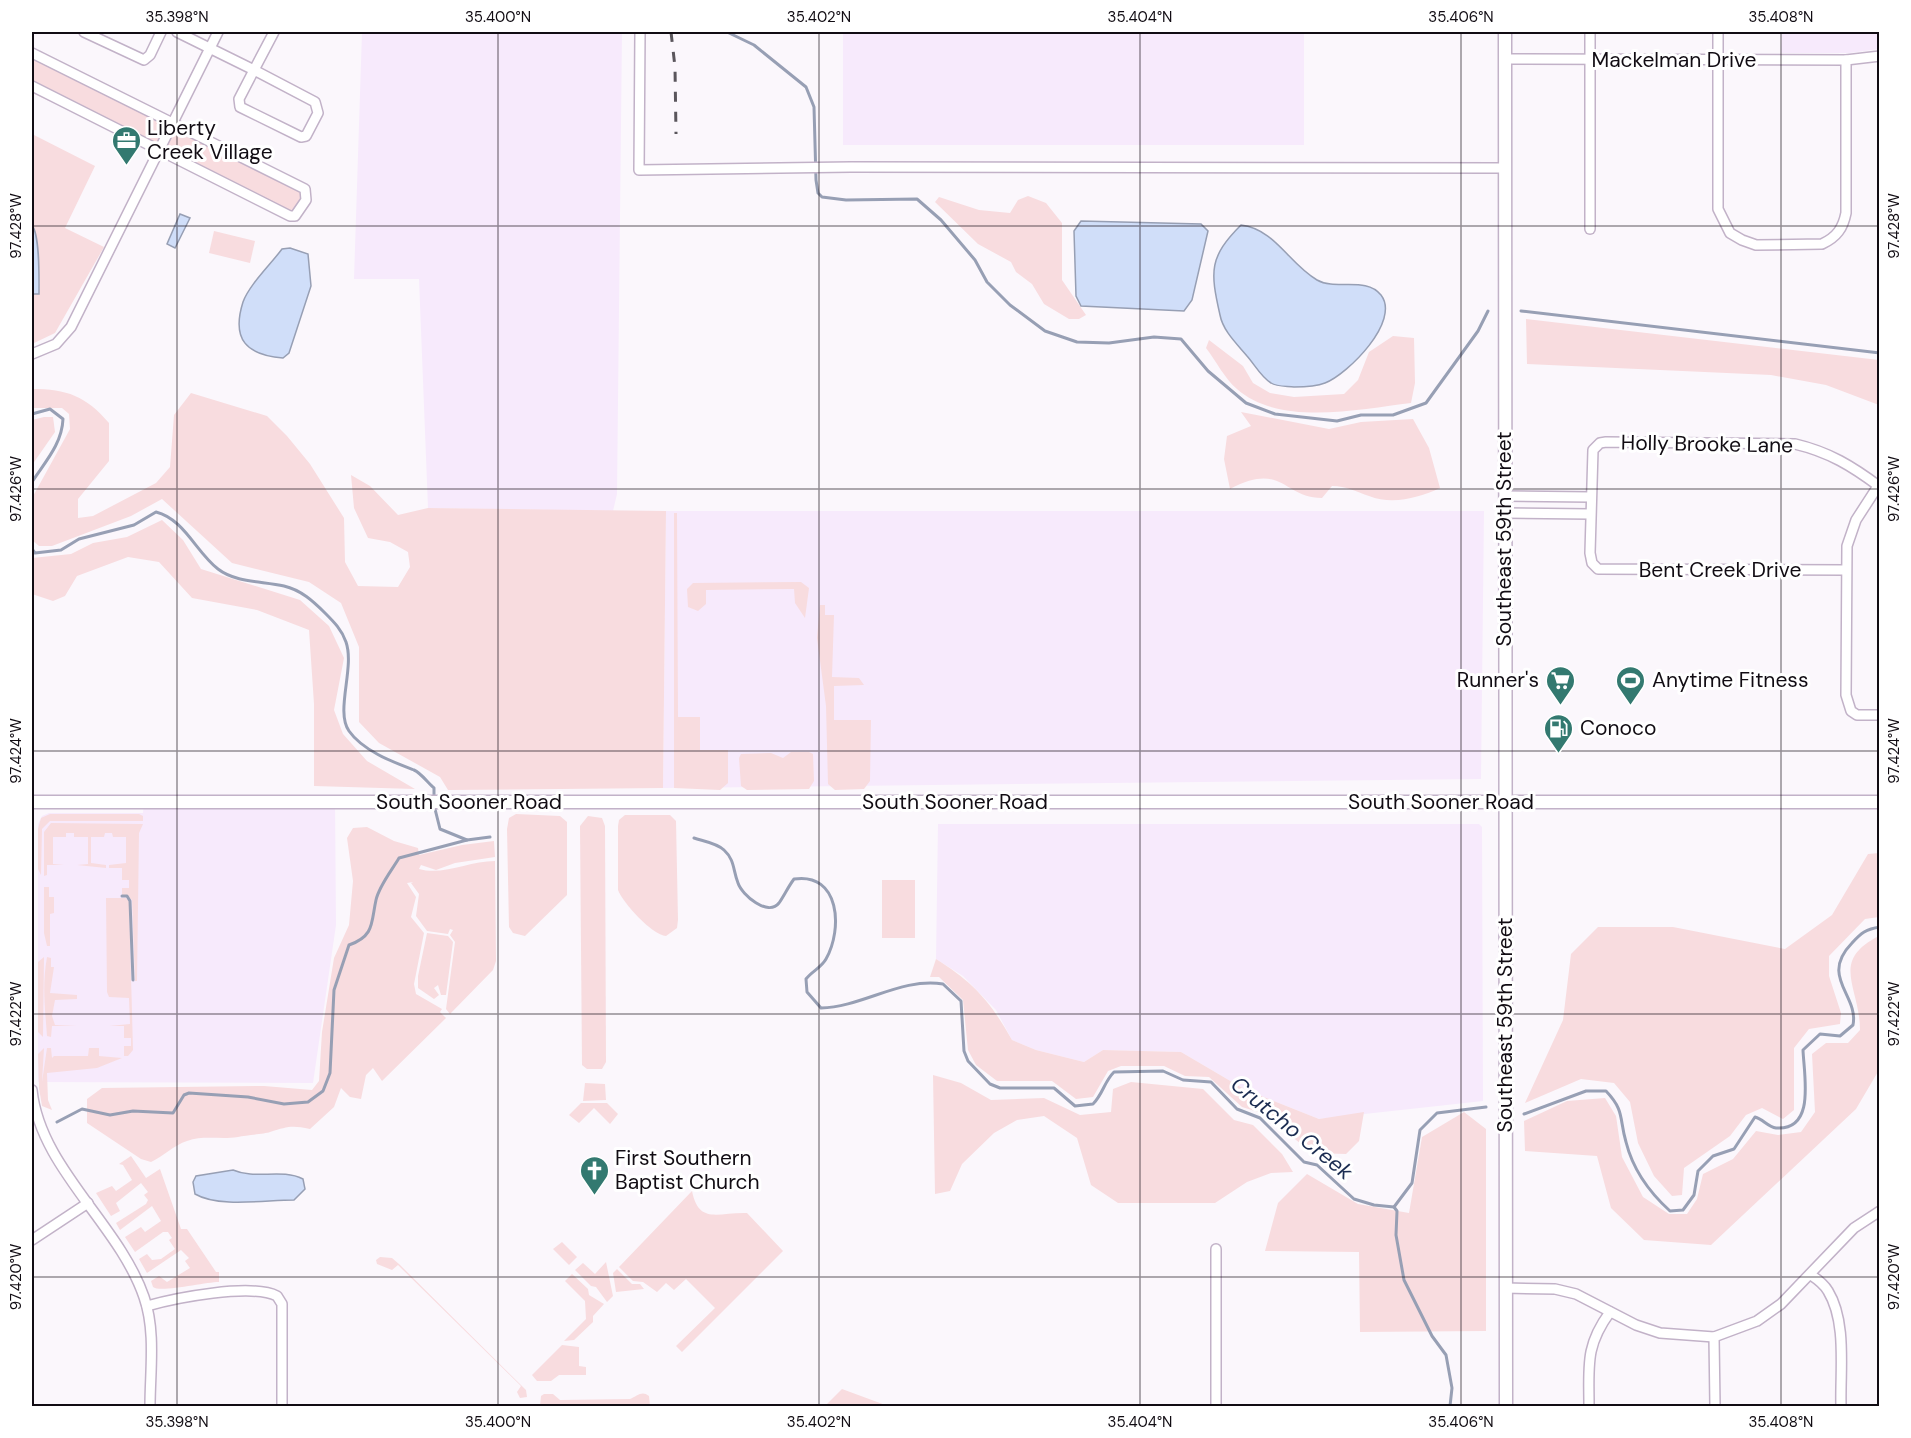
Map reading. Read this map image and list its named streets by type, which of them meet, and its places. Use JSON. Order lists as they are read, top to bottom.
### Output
{
  "streets": {
    "main road": ["Southeast 59th Street", "South Sooner Road"],
    "street": ["Mackelman Drive", "Holly Brooke Lane", "Bent Creek Drive"]
  },
  "crossings": [
    ["Mackelman Drive", "Southeast 59th Street"],
    ["Southeast 59th Street", "South Sooner Road"]
  ],
  "water": ["Crutcho Creek"],
  "places": {
    "office": ["Liberty Creek Village"],
    "supermarket": ["Runner's"],
    "sports": ["Anytime Fitness"],
    "fuel station": ["Conoco"],
    "church": ["First Southern Baptist Church"]
  },
  "coordinates": [
    "35.398°N",
    "35.400°N",
    "35.402°N",
    "35.404°N",
    "35.406°N",
    "35.408°N",
    "97.428°W",
    "97.426°W",
    "97.424°W",
    "97.422°W",
    "97.420°W"
  ]
}
